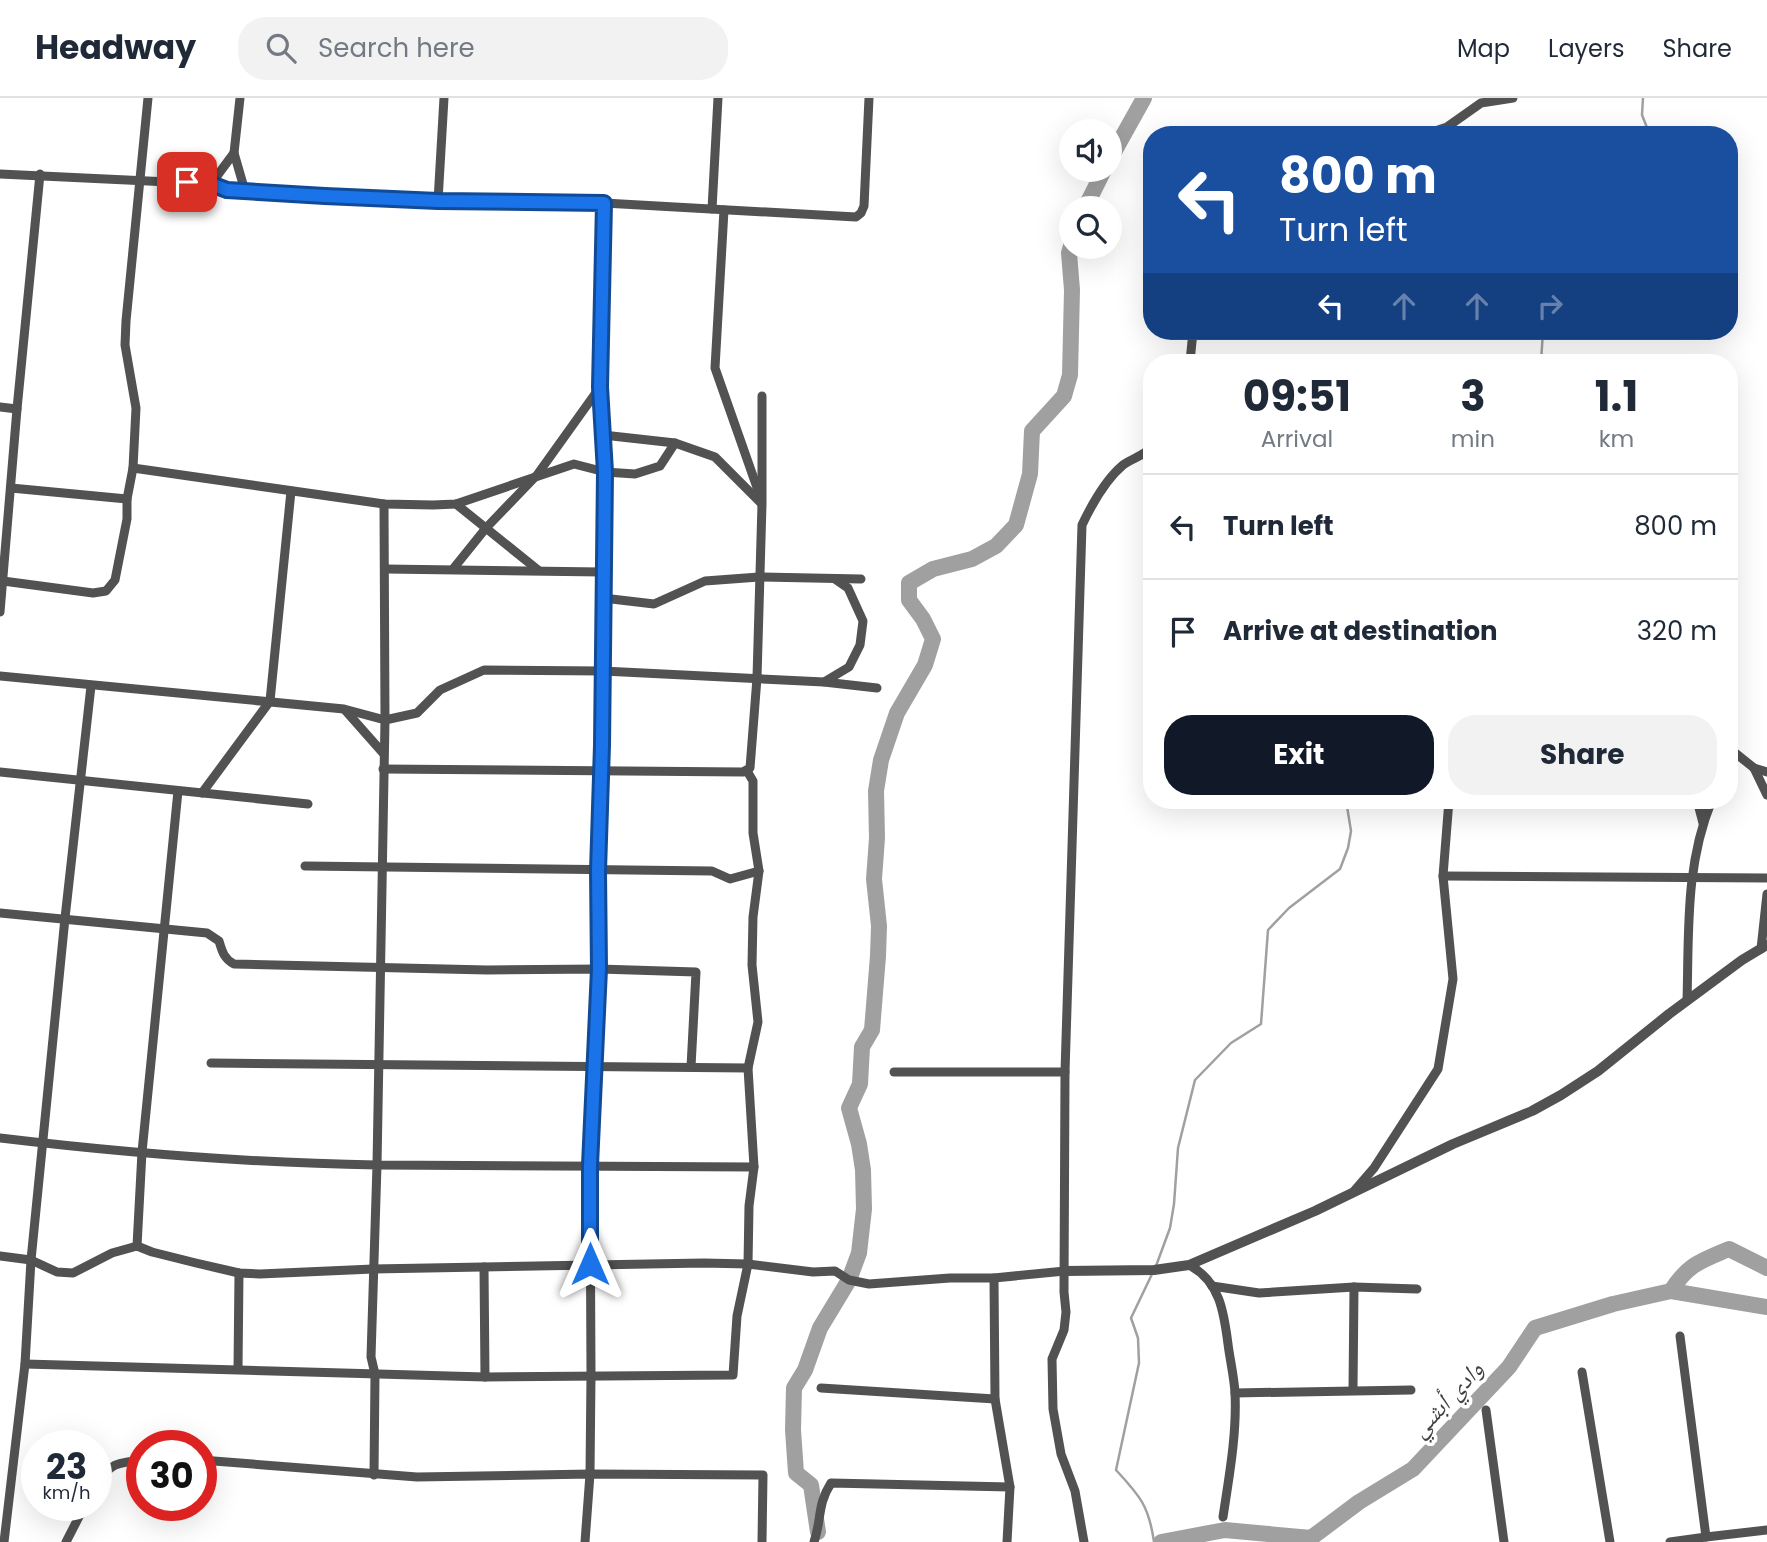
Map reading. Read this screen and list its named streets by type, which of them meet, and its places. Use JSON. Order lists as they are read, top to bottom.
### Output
{
  "water": ["وادي أبشي"],
  "page": {
    "header": "Headway",
    "search": "Search here",
    "nav": ["Map", "Layers", "Share"],
    "turn": ["800 m", "Turn left"],
    "eta": [
      "09:51",
      "Arrival",
      "3",
      "min",
      "1.1",
      "km"
    ],
    "list": [
      {
        "name": "Turn left",
        "value": "800 m"
      },
      {
        "name": "Arrive at destination",
        "value": "320 m"
      }
    ],
    "buttons": ["Exit", "Share"],
    "speed": "23 km/h",
    "limit": "30"
  }
}
